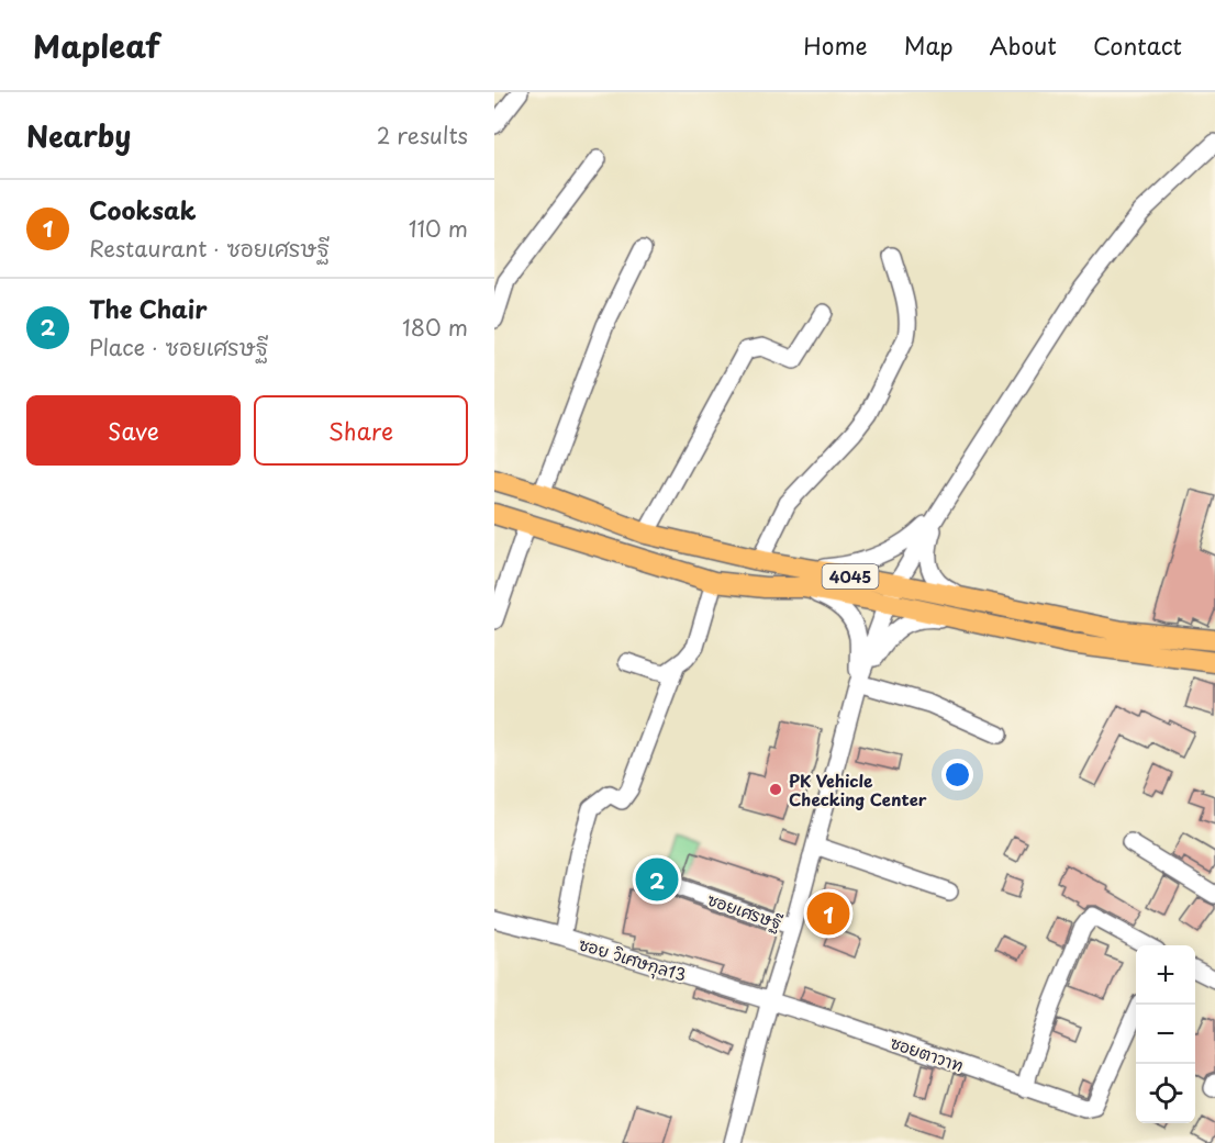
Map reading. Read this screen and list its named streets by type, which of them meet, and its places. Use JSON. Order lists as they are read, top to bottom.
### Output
{
  "streets": {
    "main road": ["4045"],
    "street": ["ซอยเศรษฐี", "ซอย วิเศษกุล13", "ซอยตาวาท"]
  },
  "crossings": [
    ["ซอย วิเศษกุล13", "ซอยตาวาท"]
  ],
  "places": ["PK Vehicle Checking Center"],
  "page": {
    "header": "Mapleaf",
    "nav": [
      "Home",
      "Map",
      "About",
      "Contact"
    ],
    "heading": ["Nearby", "2 results"],
    "list": [
      {
        "mark": "1",
        "name": "Cooksak",
        "note": "Restaurant · ซอยเศรษฐี",
        "value": "110 m"
      },
      {
        "mark": "2",
        "name": "The Chair",
        "note": "Place · ซอยเศรษฐี",
        "value": "180 m"
      }
    ],
    "buttons": ["Save", "Share"],
    "pins": ["2", "1"],
    "map_buttons": ["+", "−"]
  }
}
